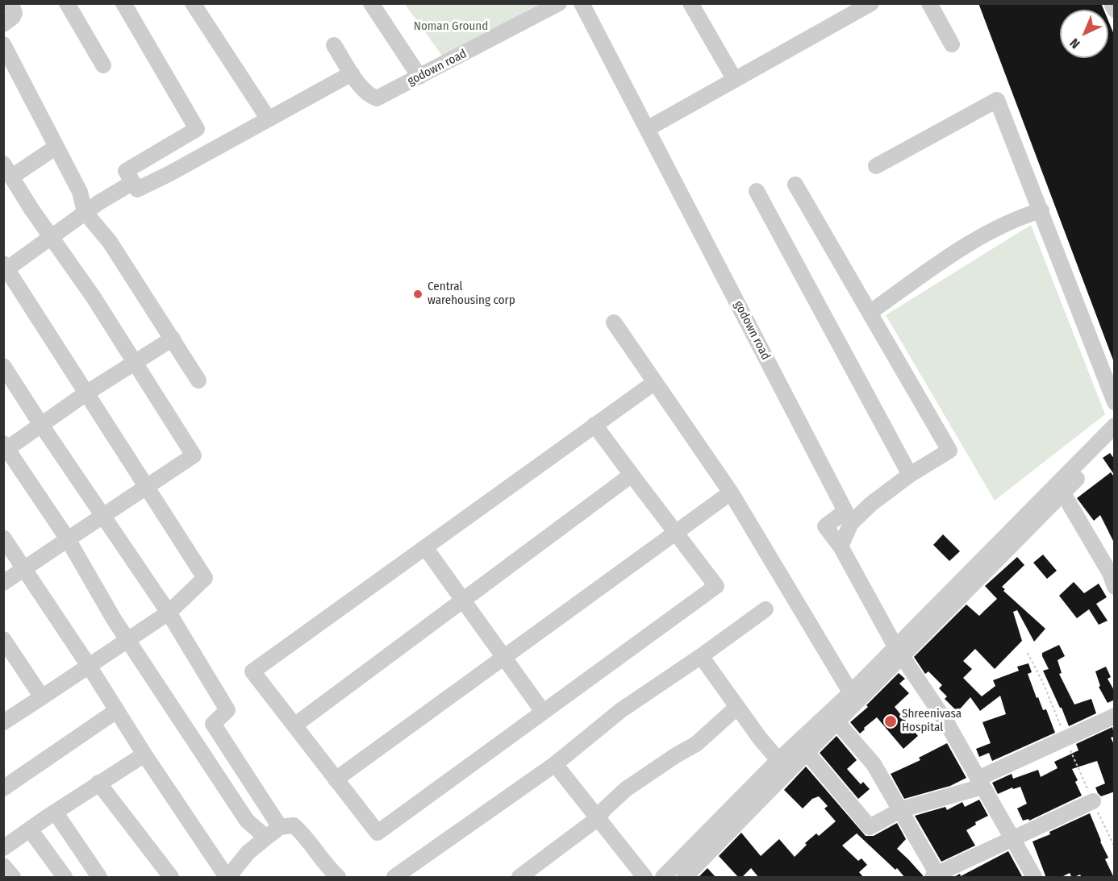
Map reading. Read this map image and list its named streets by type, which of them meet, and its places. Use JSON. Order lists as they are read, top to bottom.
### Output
{
  "streets": {
    "street": ["godown road"]
  },
  "parks": ["Noman Ground"],
  "places": ["Central warehousing corp", "Shreenivasa Hospital"],
  "north": "bottom left"
}
